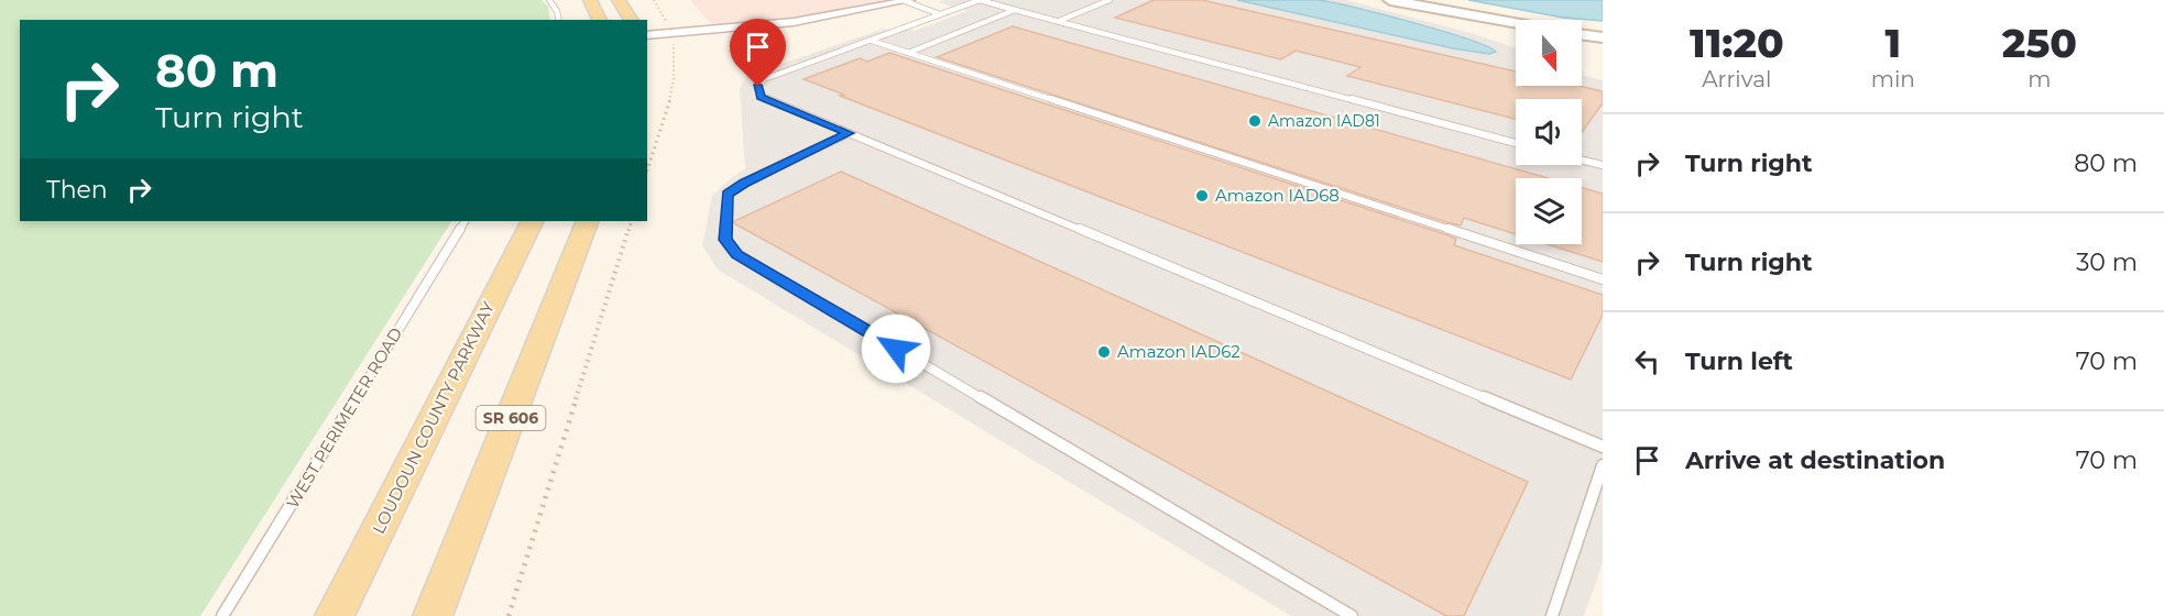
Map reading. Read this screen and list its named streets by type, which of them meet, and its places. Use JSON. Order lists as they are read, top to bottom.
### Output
{
  "streets": {
    "main road": ["LOUDOUN COUNTY PARKWAY", "SR 606"],
    "lane": ["WEST PERIMETER ROAD"]
  },
  "places": ["Amazon IAD81", "Amazon IAD68", "Amazon IAD62"],
  "north": "bottom",
  "page": {
    "eta": [
      "11:20",
      "Arrival",
      "1",
      "min",
      "250",
      "m"
    ],
    "turn": ["80 m", "Turn right"],
    "list": [
      {
        "name": "Turn right",
        "value": "80 m"
      },
      {
        "name": "Turn right",
        "value": "30 m"
      },
      {
        "name": "Turn left",
        "value": "70 m"
      },
      {
        "name": "Arrive at destination",
        "value": "70 m"
      }
    ],
    "then": "Then"
  }
}
